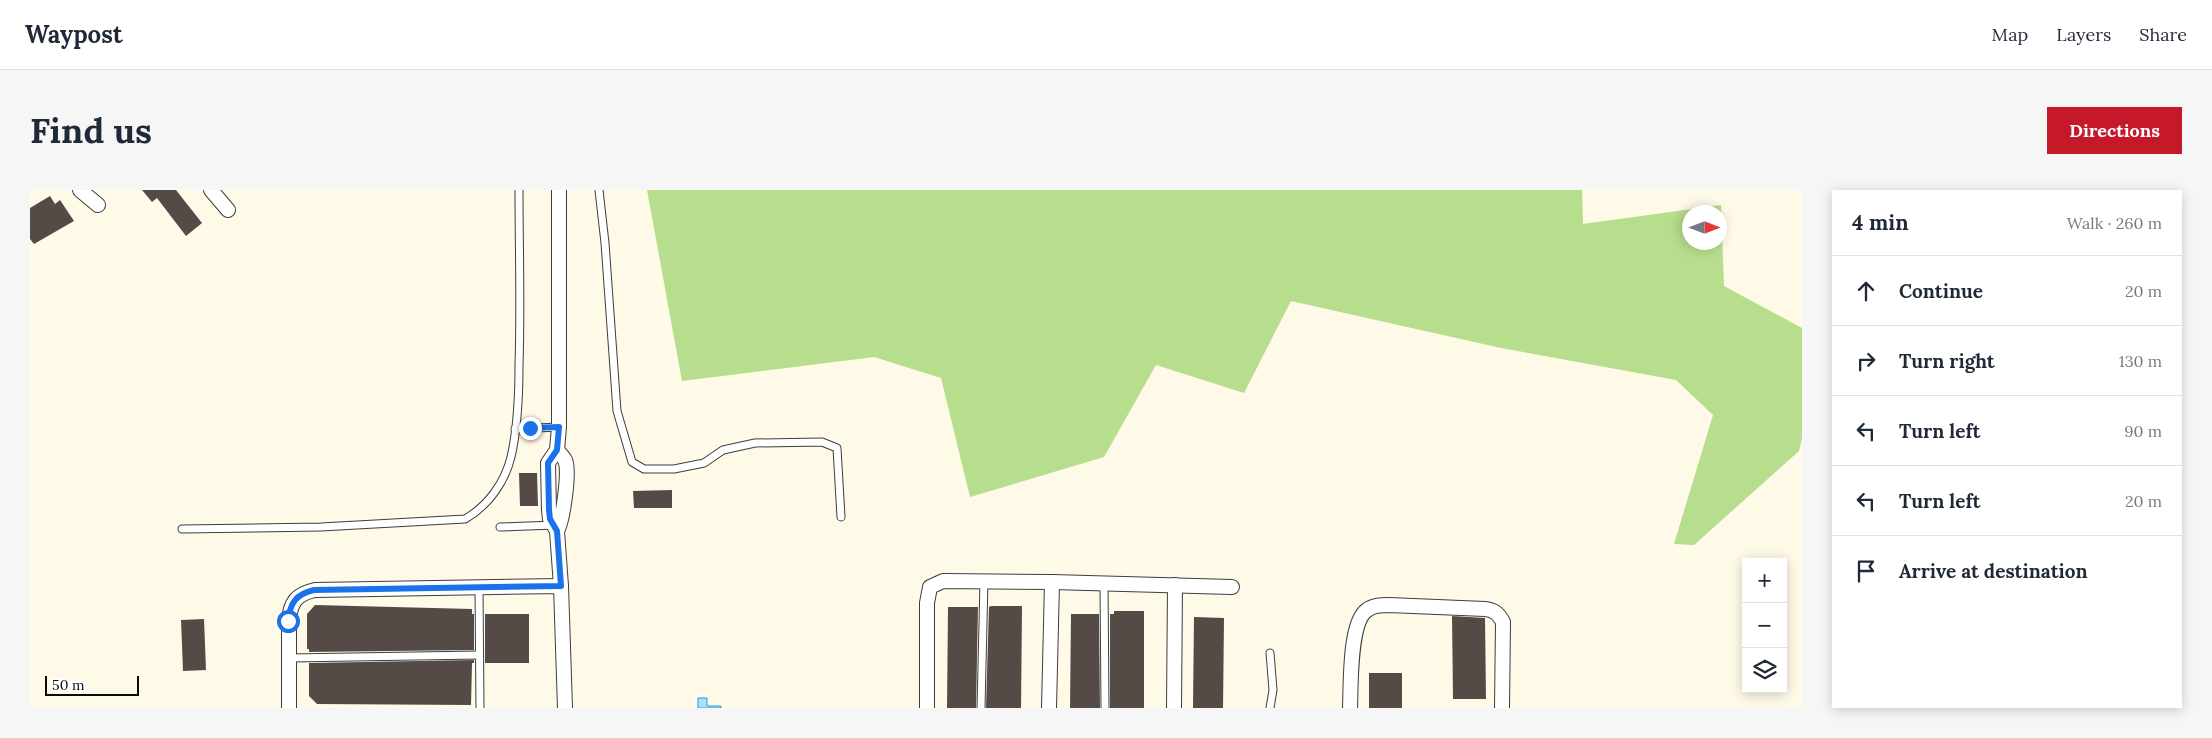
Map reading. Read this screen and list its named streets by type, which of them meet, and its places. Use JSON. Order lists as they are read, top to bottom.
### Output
{
  "scale_bar": "50 m",
  "north": "right",
  "page": {
    "header": "Waypost",
    "nav": ["Map", "Layers", "Share"],
    "buttons": "Directions",
    "title": "Find us",
    "heading": ["4 min", "Walk · 260 m"],
    "list": [
      ["Continue", "20 m"],
      ["Turn right", "130 m"],
      ["Turn left", "90 m"],
      ["Turn left", "20 m"],
      "Arrive at destination"
    ],
    "map_buttons": ["+", "−"],
    "scale": "50 m"
  }
}
